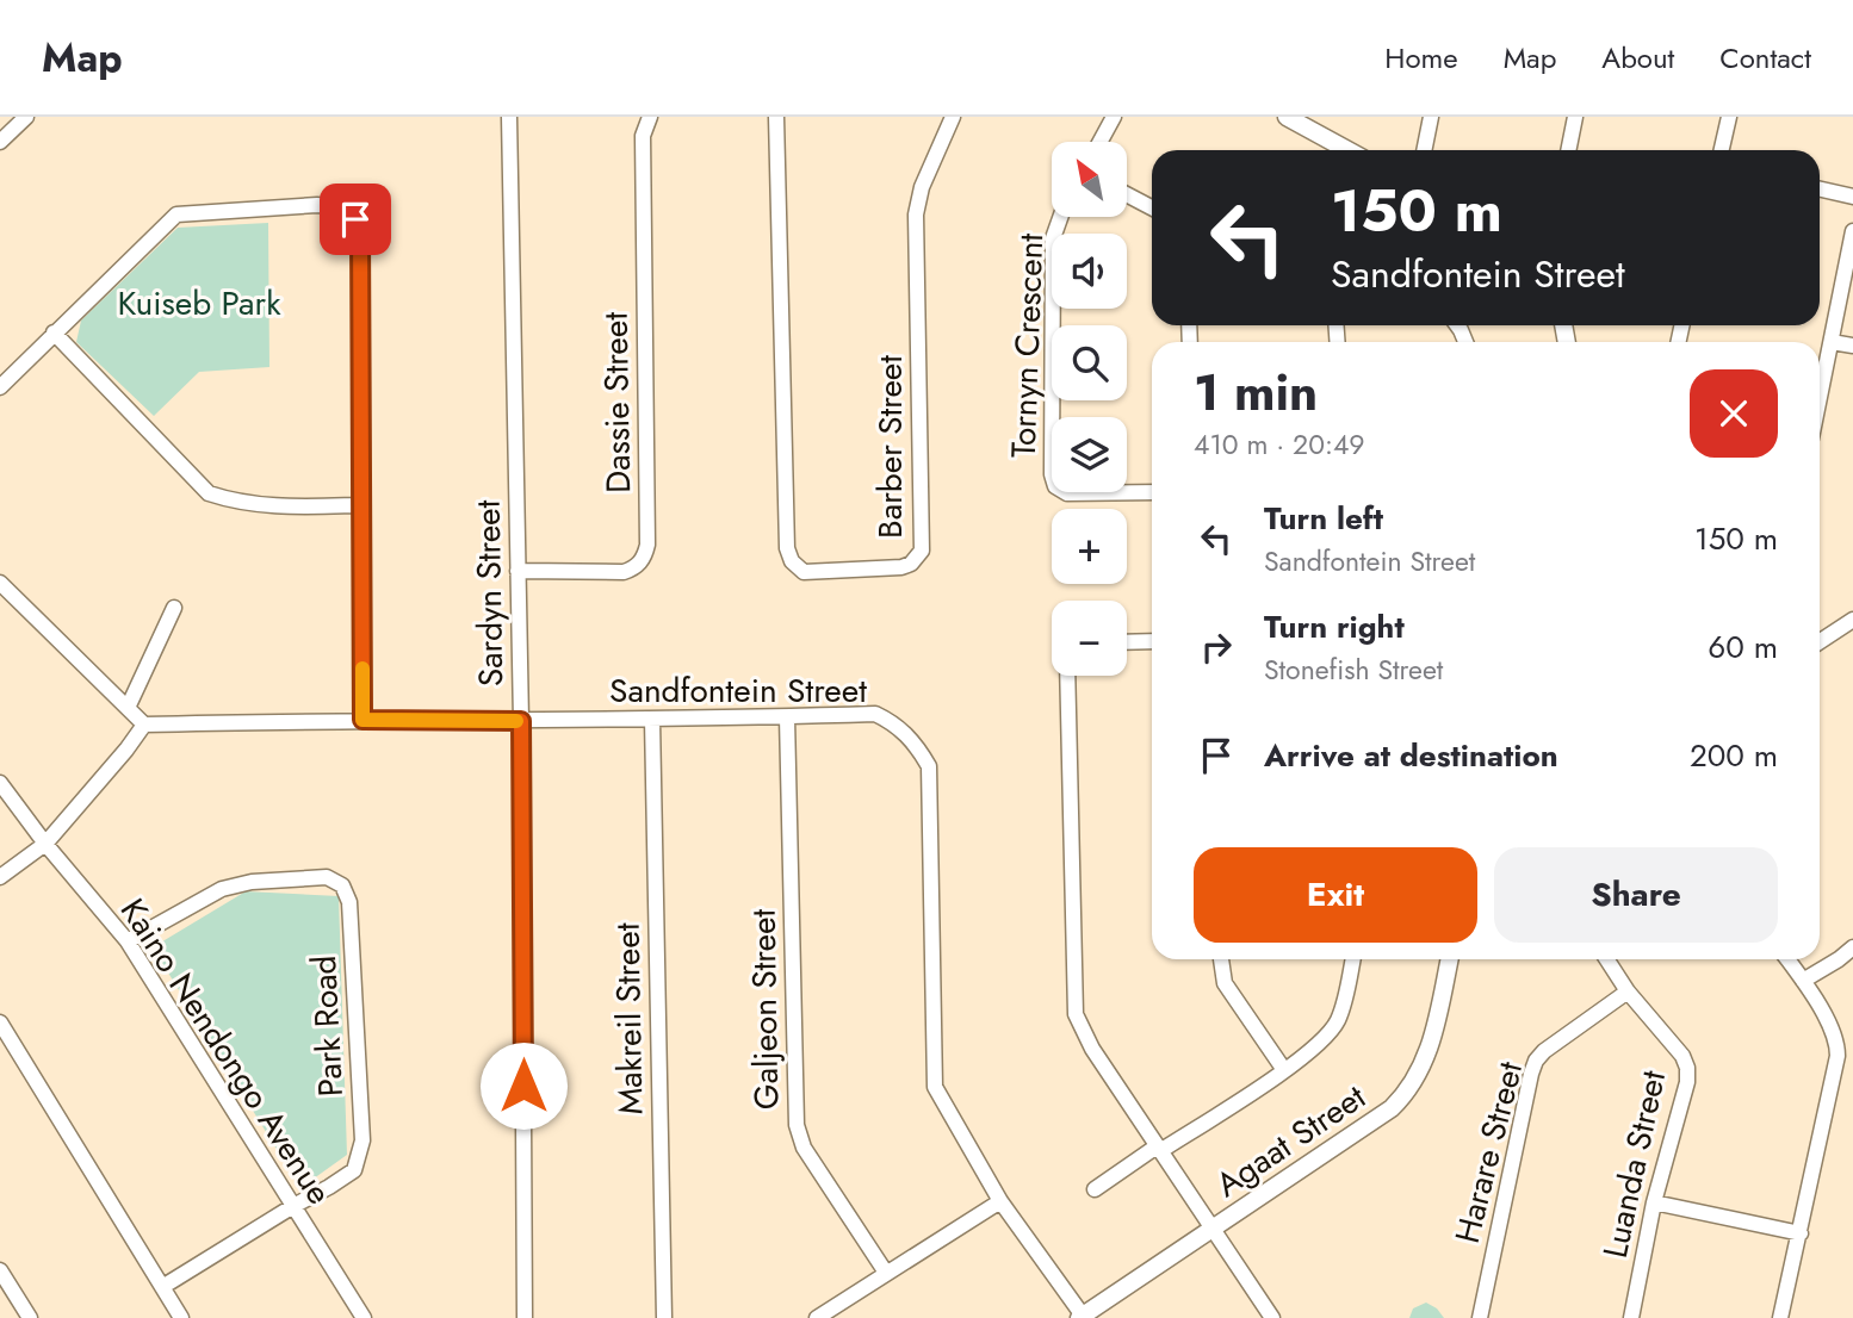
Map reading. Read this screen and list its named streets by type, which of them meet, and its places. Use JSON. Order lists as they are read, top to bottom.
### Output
{
  "streets": {
    "street": [
      "Tornyn Crescent",
      "Dassie Street",
      "Barber Street",
      "Sardyn Street",
      "Sandfontein Street",
      "Galjeon Street",
      "Makreil Street",
      "Park Road",
      "Kaino Nendongo Avenue",
      "Agaat Street",
      "Harare Street",
      "Luanda Street"
    ]
  },
  "crossings": [
    ["Dassie Street", "Sardyn Street"],
    ["Sardyn Street", "Sandfontein Street"],
    ["Sandfontein Street", "Galjeon Street"],
    ["Sandfontein Street", "Makreil Street"],
    ["Sandfontein Street", "Agaat Street"],
    ["Park Road", "Kaino Nendongo Avenue"],
    ["Harare Street", "Luanda Street"]
  ],
  "parks": ["Kuiseb Park"],
  "north": "top left",
  "page": {
    "header": "Map",
    "nav": [
      "Home",
      "Map",
      "About",
      "Contact"
    ],
    "map_buttons": ["+", "−"],
    "turn": ["150 m", "Sandfontein Street"],
    "heading": ["1 min", "410 m · 20:49"],
    "list": [
      {
        "name": "Turn left",
        "note": "Sandfontein Street",
        "value": "150 m"
      },
      {
        "name": "Turn right",
        "note": "Stonefish Street",
        "value": "60 m"
      },
      {
        "name": "Arrive at destination",
        "value": "200 m"
      }
    ],
    "buttons": ["Exit", "Share"]
  }
}
